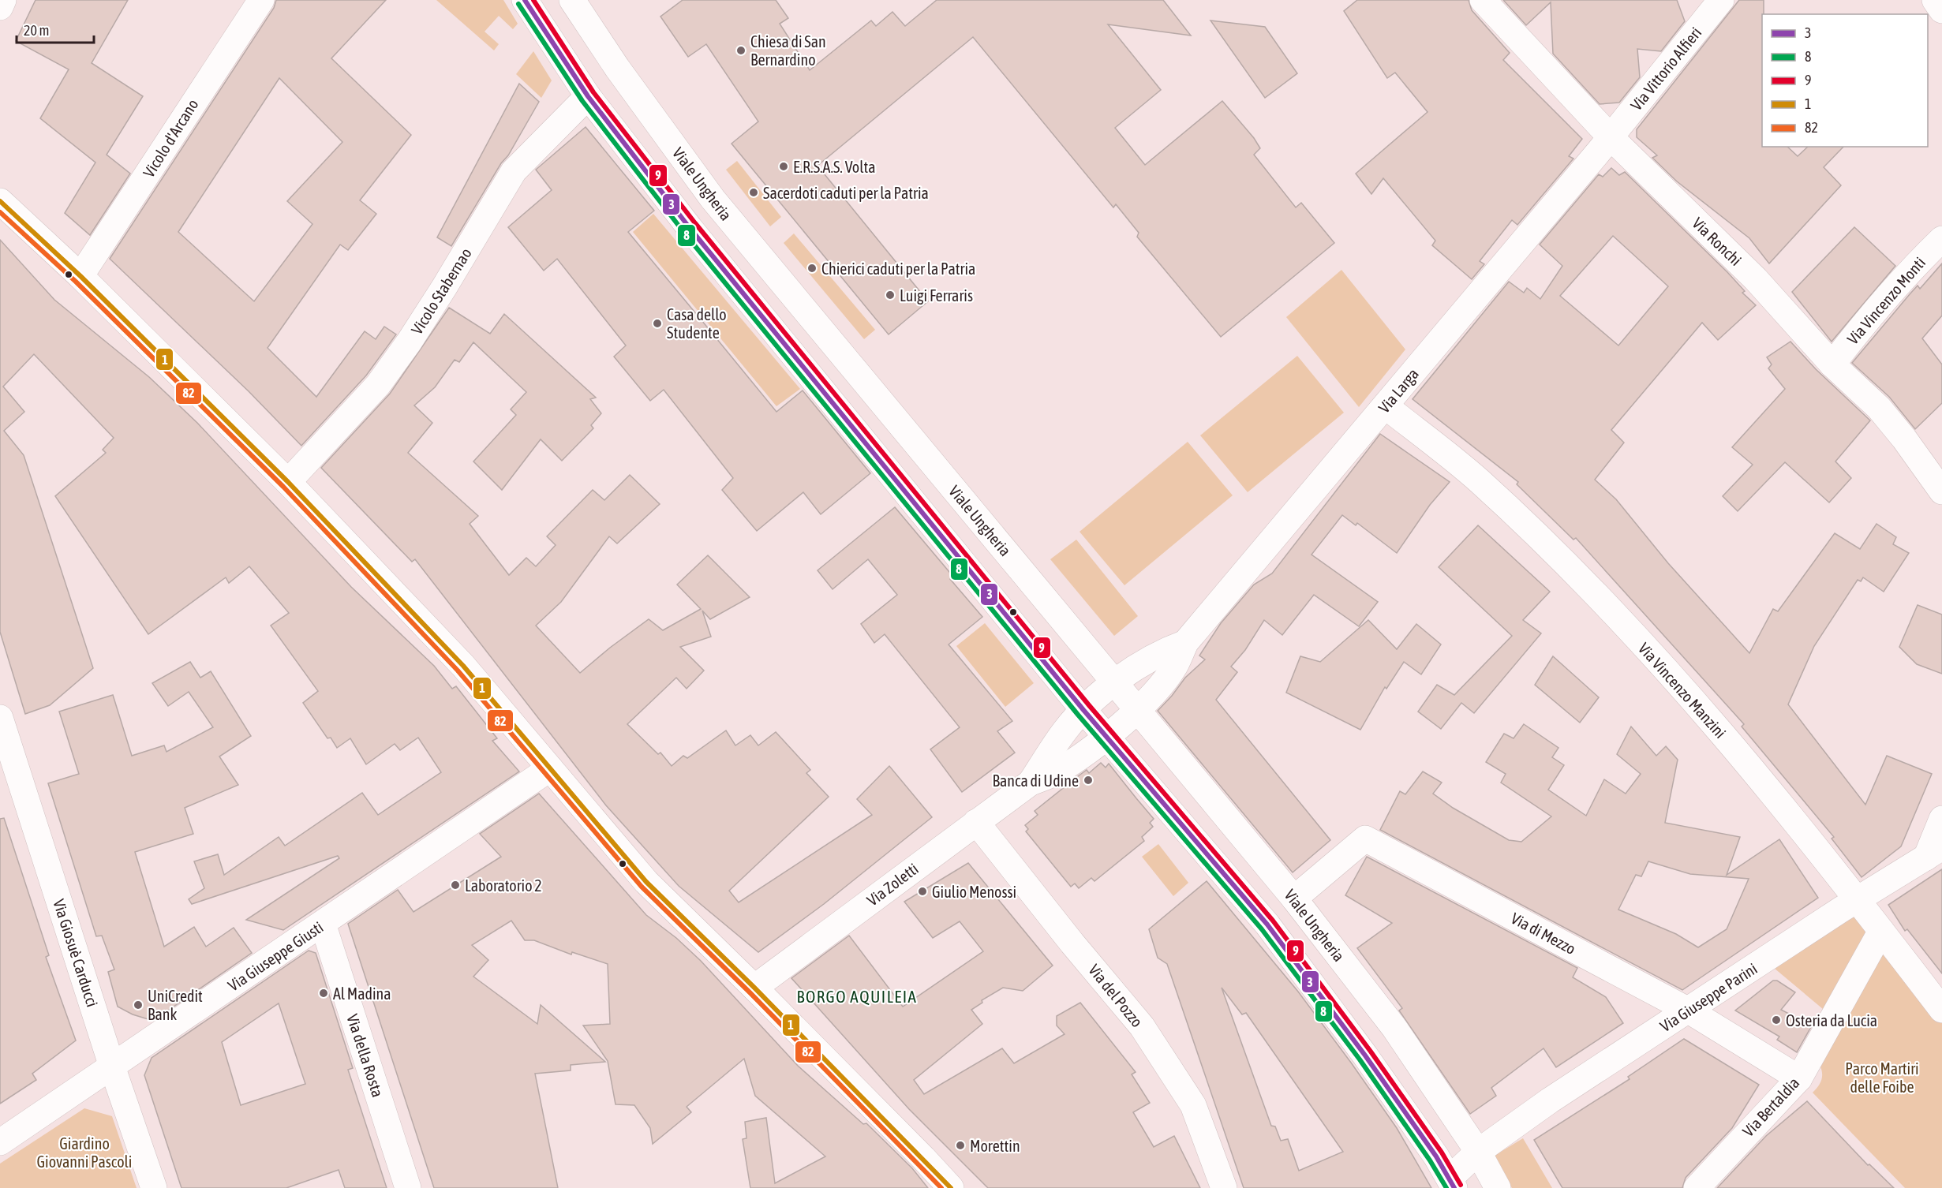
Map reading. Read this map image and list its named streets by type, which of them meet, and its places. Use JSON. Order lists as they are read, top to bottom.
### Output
{
  "streets": {
    "street": [
      "Via Vittorio Alfieri",
      "Vicolo d'Arcano",
      "Viale Ungheria",
      "Via Ronchi",
      "Vicolo Stabernao",
      "Via Vincenzo Monti",
      "Via Larga",
      "Via Vincenzo Manzini",
      "Via Zoletti",
      "Via di Mezzo",
      "Via Giosuè Carducci",
      "Via Giuseppe Giusti",
      "Via del Pozzo",
      "Via Giuseppe Parini",
      "Via della Rosta",
      "Via Bertaldia"
    ]
  },
  "crossings": [
    ["Via Vittorio Alfieri", "Via Ronchi"],
    ["Via Vittorio Alfieri", "Via Larga"],
    ["Viale Ungheria", "Via Larga"],
    ["Viale Ungheria", "Via di Mezzo"],
    ["Viale Ungheria", "Via Giuseppe Parini"],
    ["Via Ronchi", "Via Vincenzo Monti"],
    ["Via Ronchi", "Via Larga"],
    ["Via Larga", "Via Vincenzo Manzini"],
    ["Via Vincenzo Manzini", "Via Giuseppe Parini"],
    ["Via Vincenzo Manzini", "Via Bertaldia"],
    ["Via Zoletti", "Via del Pozzo"],
    ["Via di Mezzo", "Via Giuseppe Parini"],
    ["Via di Mezzo", "Via Bertaldia"],
    ["Via Giosuè Carducci", "Via Giuseppe Giusti"],
    ["Via Giuseppe Giusti", "Via della Rosta"]
  ],
  "districts": ["BORGO AQUILEIA"],
  "parks": ["Parco Martiri delle Foibe", "Giardino Giovanni Pascoli"],
  "places": [
    "Chiesa di San Bernardino",
    "E.R.S.A.S. Volta",
    "Sacerdoti caduti per la Patria",
    "Chierici caduti per la Patria",
    "Luigi Ferraris",
    "Casa dello Studente",
    "Banca di Udine",
    "Laboratorio 2",
    "Giulio Menossi",
    "Al Madina",
    "UniCredit Bank",
    "Osteria da Lucia",
    "Morettin"
  ],
  "lines": [
    "transit line 3",
    "transit line 9",
    "transit line 8",
    "transit line 1",
    "transit line 82"
  ],
  "legend": [
    "3",
    "8",
    "9",
    "1",
    "82"
  ],
  "scale_bar": "20 m"
}
